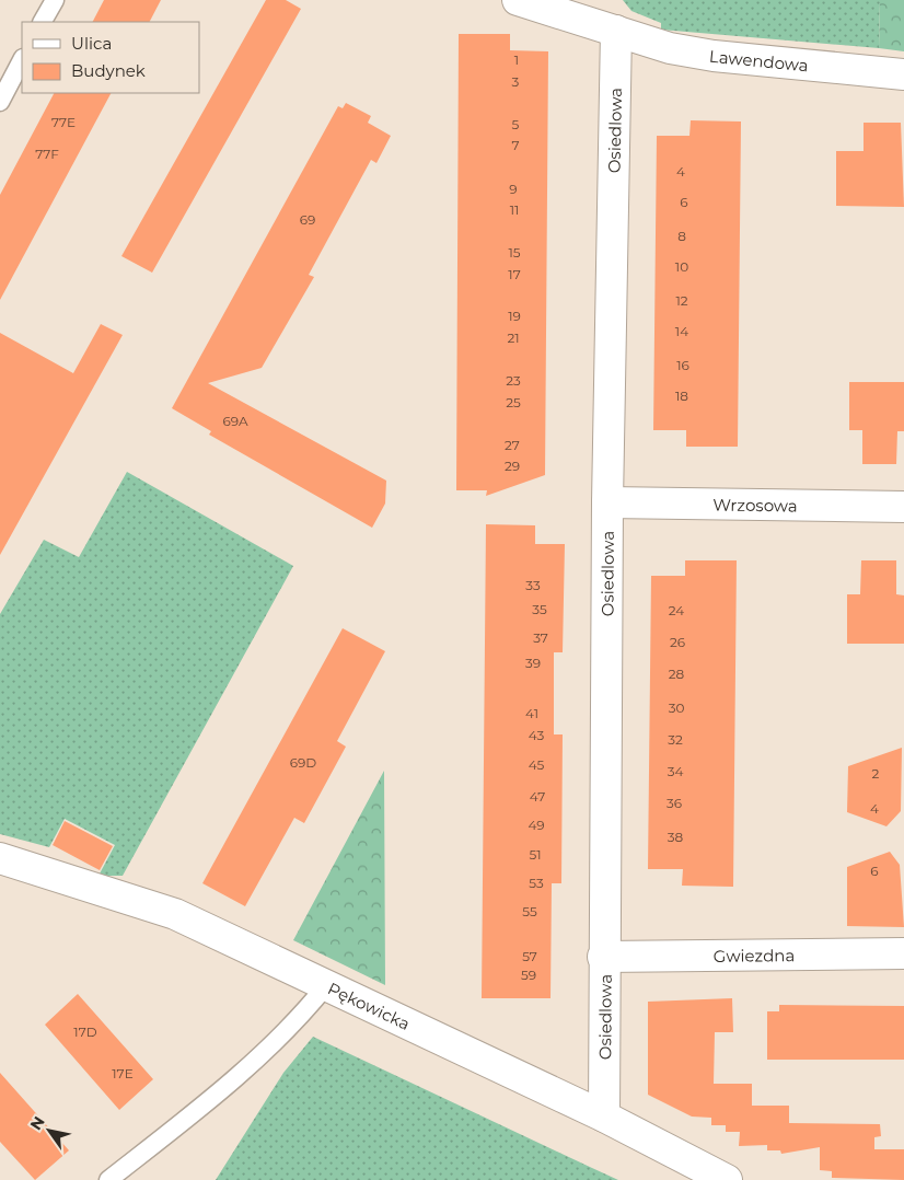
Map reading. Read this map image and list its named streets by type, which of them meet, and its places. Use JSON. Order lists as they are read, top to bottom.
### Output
{
  "streets": {
    "street": [
      "Lawendowa",
      "Osiedlowa",
      "Wrzosowa",
      "Gwiezdna",
      "Pękowicka"
    ]
  },
  "crossings": [
    ["Lawendowa", "Osiedlowa"],
    ["Osiedlowa", "Wrzosowa"],
    ["Osiedlowa", "Gwiezdna"],
    ["Osiedlowa", "Pękowicka"]
  ],
  "house_numbers": [
    "1",
    "3",
    "77E",
    "5",
    "7",
    "77F",
    "4",
    "9",
    "6",
    "11",
    "69",
    "8",
    "15",
    "10",
    "17",
    "12",
    "19",
    "14",
    "21",
    "16",
    "23",
    "18",
    "25",
    "69A",
    "27",
    "29",
    "33",
    "35",
    "24",
    "37",
    "26",
    "39",
    "28",
    "30",
    "41",
    "43",
    "32",
    "69D",
    "45",
    "34",
    "2",
    "47",
    "36",
    "4",
    "49",
    "38",
    "51",
    "6",
    "53",
    "55",
    "57",
    "59",
    "17D",
    "17E"
  ],
  "legend": ["Ulica", "Budynek"],
  "north": "top left"
}
